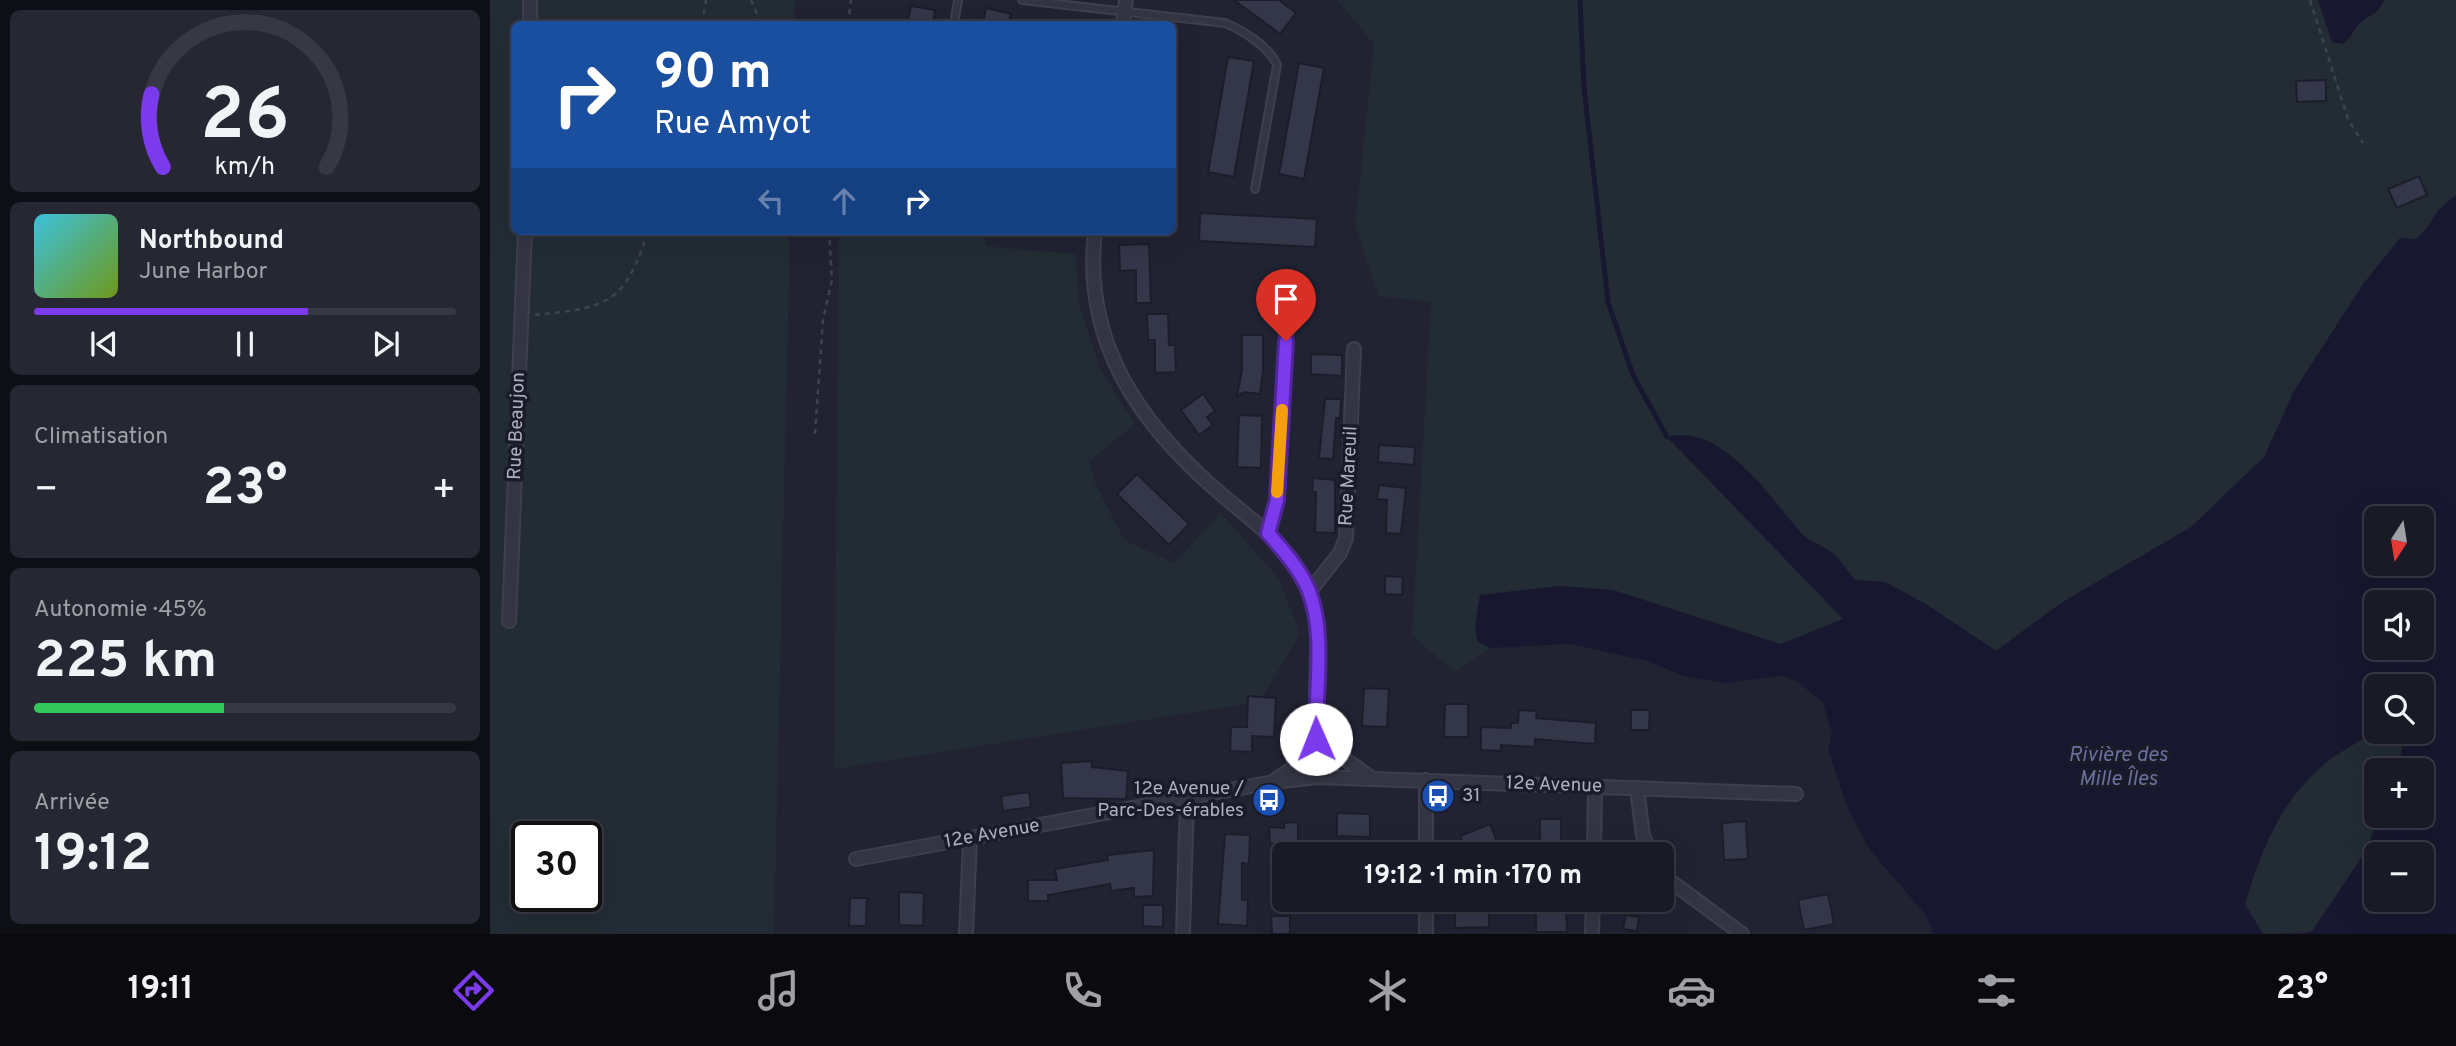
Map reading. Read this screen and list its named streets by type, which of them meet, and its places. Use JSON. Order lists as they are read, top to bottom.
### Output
{
  "streets": {
    "street": ["Rue Beaujon", "Rue Mareuil", "12e Avenue"]
  },
  "water": ["Rivière des Mille Îles"],
  "places": {
    "bus stop": ["31", "12e Avenue / Parc-Des-érables"]
  },
  "north": "bottom",
  "page": {
    "turn": ["90 m", "Rue Amyot"],
    "song": ["Northbound", "June Harbor"],
    "tile": [
      "Climatisation",
      ["Autonomie · 45%", "225 km"],
      ["Arrivée", "19:12"]
    ],
    "heat": ["−", "23°", "+"],
    "map_buttons": ["+", "−"],
    "limit": "30",
    "trip": "19:12 · 1 min · 170 m",
    "tabs": ["19:11", "23°"],
    "gauge": ["26", "km/h"]
  }
}
